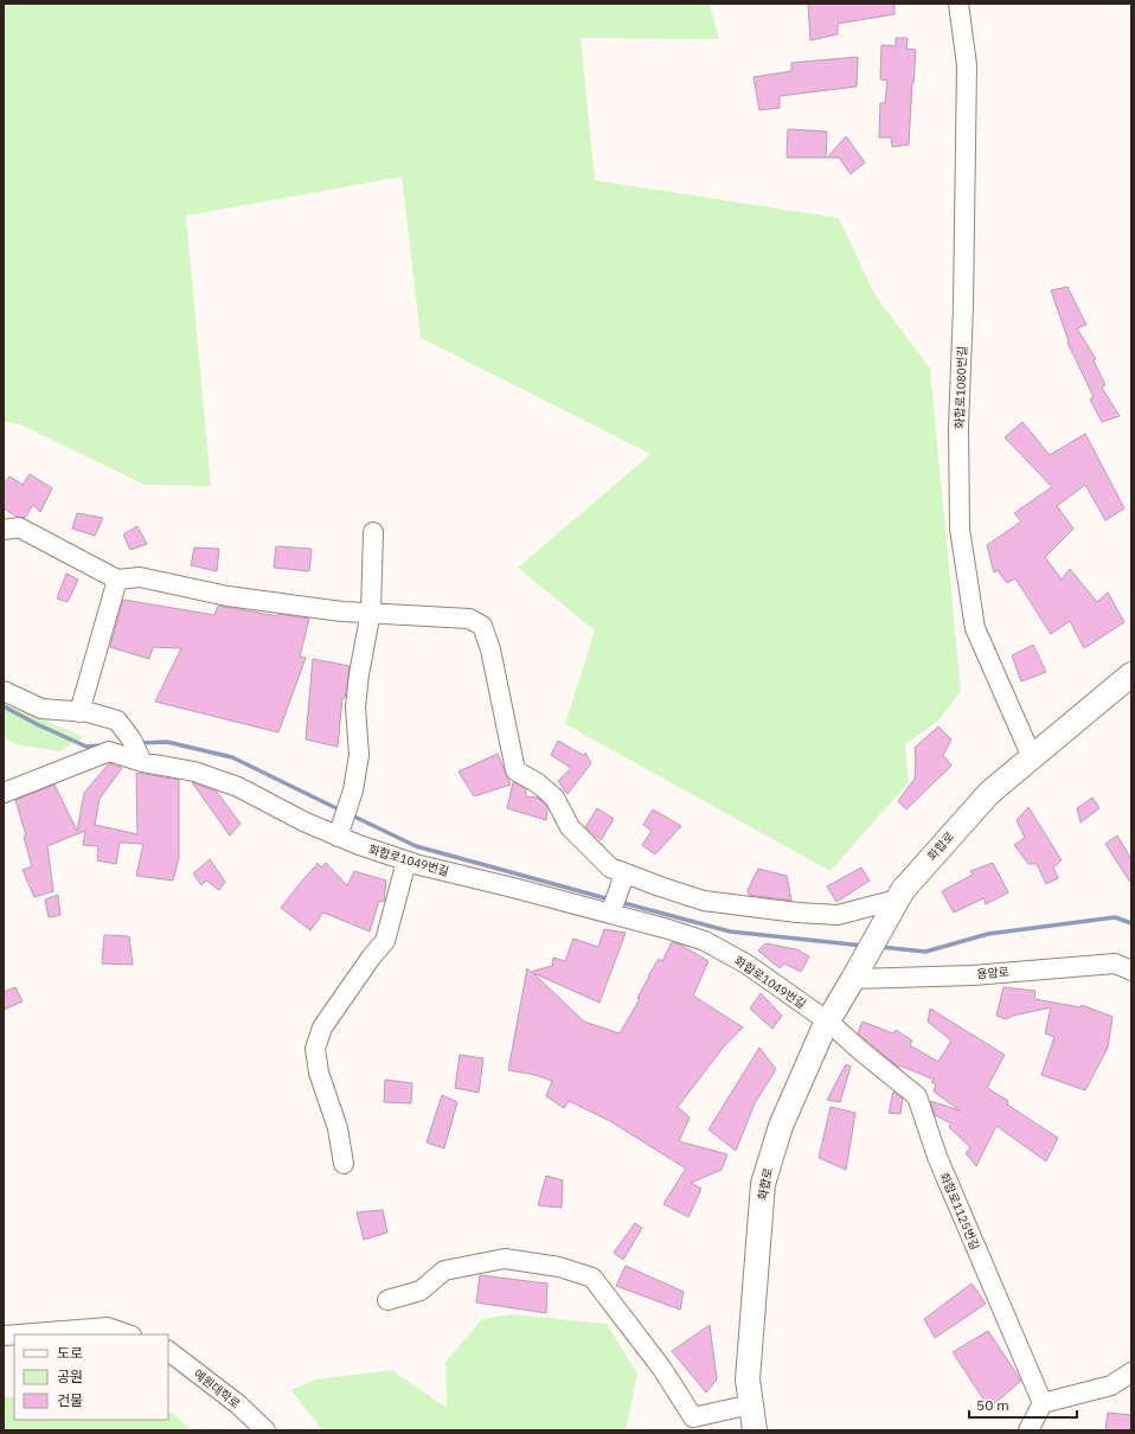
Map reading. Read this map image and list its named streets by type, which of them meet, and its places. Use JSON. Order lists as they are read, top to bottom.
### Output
{
  "streets": {
    "main road": ["화합로"],
    "street": [
      "화합로1080번길",
      "화합로1049번길",
      "용암로",
      "화합로1125번길",
      "예원대학로"
    ]
  },
  "crossings": [
    ["화합로1080번길", "화합로"],
    ["화합로", "화합로1049번길"],
    ["화합로", "용암로"],
    ["화합로", "화합로1125번길"],
    ["화합로1049번길", "화합로1125번길"]
  ],
  "legend": ["도로", "공원", "건물"],
  "scale_bar": "50 m"
}
